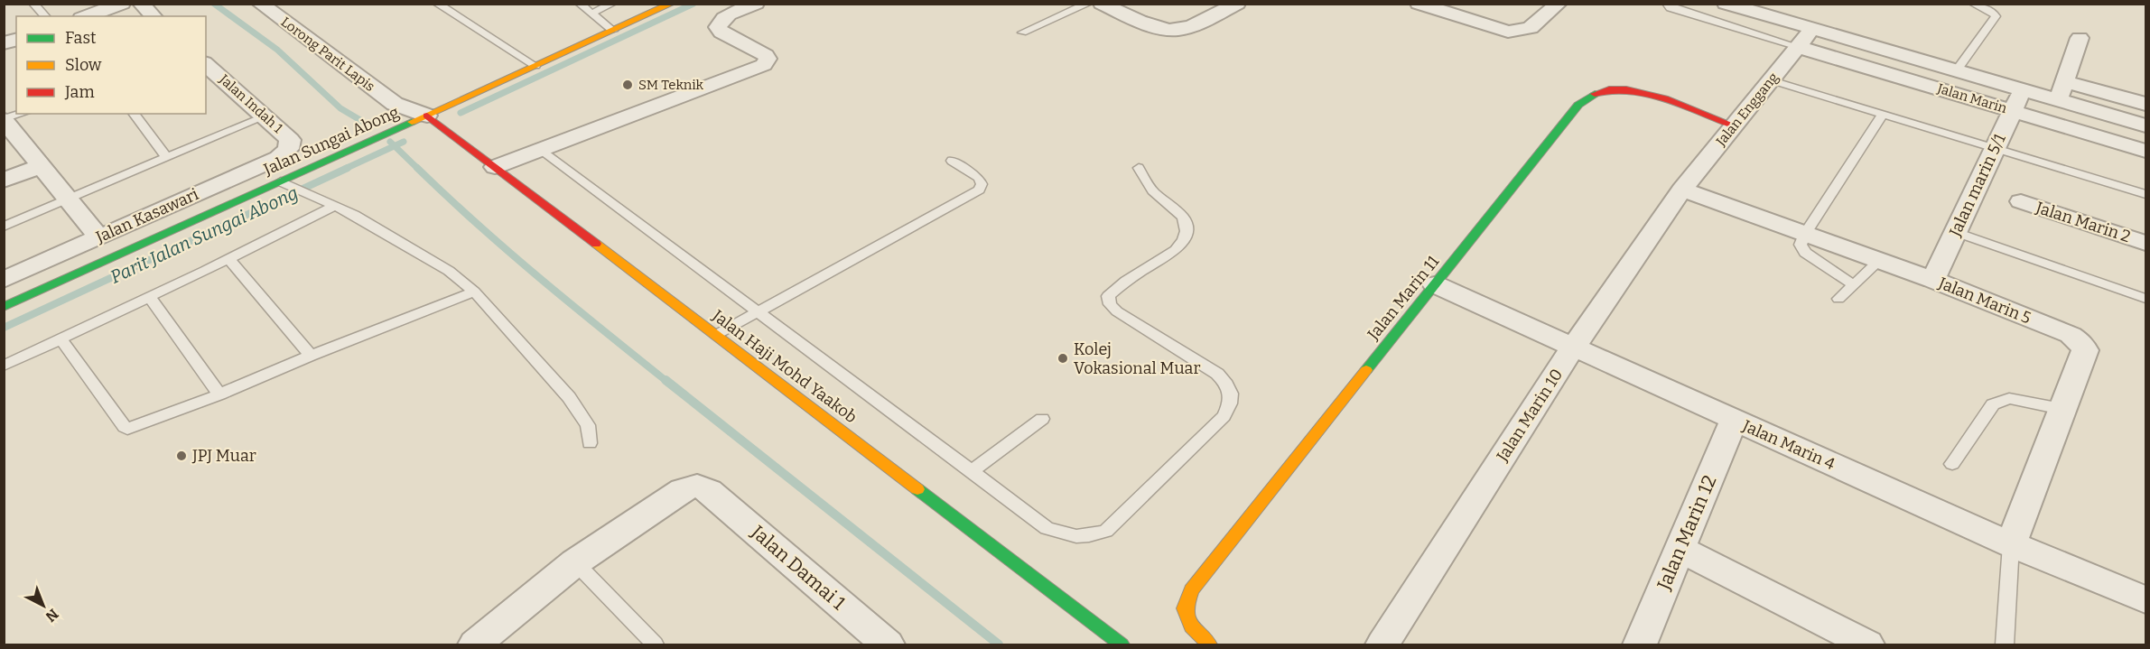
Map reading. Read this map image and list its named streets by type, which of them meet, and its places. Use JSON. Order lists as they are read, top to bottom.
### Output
{
  "streets": {
    "street": [
      "Lorong Parit Lapis",
      "Jalan Marin",
      "Jalan Indah 1",
      "Jalan Enggang",
      "Jalan Sungai Abong",
      "Jalan marin 5/1",
      "Jalan Kasawari",
      "Jalan Marin 2",
      "Jalan Marin 11",
      "Jalan Marin 5",
      "Jalan Haji Mohd Yaakob",
      "Jalan Marin 10",
      "Jalan Marin 4",
      "Jalan Marin 12",
      "Jalan Damai 1"
    ]
  },
  "crossings": [
    ["Lorong Parit Lapis", "Jalan Sungai Abong"],
    ["Lorong Parit Lapis", "Jalan Haji Mohd Yaakob"],
    ["Jalan Marin", "Jalan Enggang"],
    ["Jalan Marin", "Jalan marin 5/1"],
    ["Jalan Indah 1", "Jalan Kasawari"],
    ["Jalan Enggang", "Jalan Marin 11"],
    ["Jalan Enggang", "Jalan Marin 5"],
    ["Jalan Enggang", "Jalan Marin 10"],
    ["Jalan Sungai Abong", "Jalan Haji Mohd Yaakob"],
    ["Jalan marin 5/1", "Jalan Marin 5"],
    ["Jalan Marin 11", "Jalan Marin 4"],
    ["Jalan Marin 5", "Jalan Marin 10"],
    ["Jalan Marin 5", "Jalan Marin 4"],
    ["Jalan Marin 10", "Jalan Marin 4"],
    ["Jalan Marin 4", "Jalan Marin 12"]
  ],
  "water": ["Parit Jalan Sungai Abong"],
  "places": ["SM Teknik", "Kolej Vokasional Muar", "JPJ Muar"],
  "legend": ["Fast", "Slow", "Jam"],
  "north": "bottom right"
}
